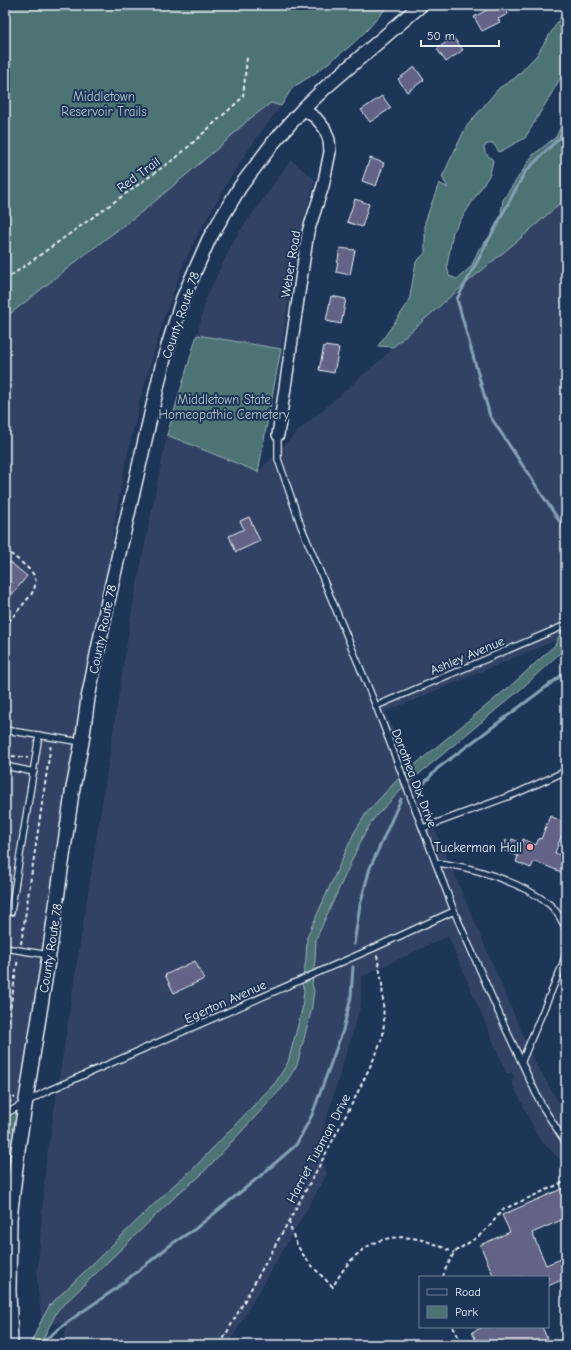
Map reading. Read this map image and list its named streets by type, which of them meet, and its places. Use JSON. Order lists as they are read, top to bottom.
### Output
{
  "streets": {
    "street": ["Weber Road", "County Route 78"],
    "lane": ["Ashley Avenue", "Dorothea Dix Drive", "Egerton Avenue"],
    "path": ["Red Trail", "Harriet Tubman Drive"]
  },
  "crossings": [
    ["Weber Road", "County Route 78"],
    ["Weber Road", "Dorothea Dix Drive"],
    ["County Route 78", "Egerton Avenue"],
    ["Ashley Avenue", "Dorothea Dix Drive"],
    ["Dorothea Dix Drive", "Egerton Avenue"],
    ["Egerton Avenue", "Harriet Tubman Drive"]
  ],
  "parks": ["Middletown Reservoir Trails", "Middletown State Homeopathic Cemetery"],
  "places": ["Tuckerman Hall"],
  "legend": ["Road", "Park"],
  "scale_bar": "50 m"
}
